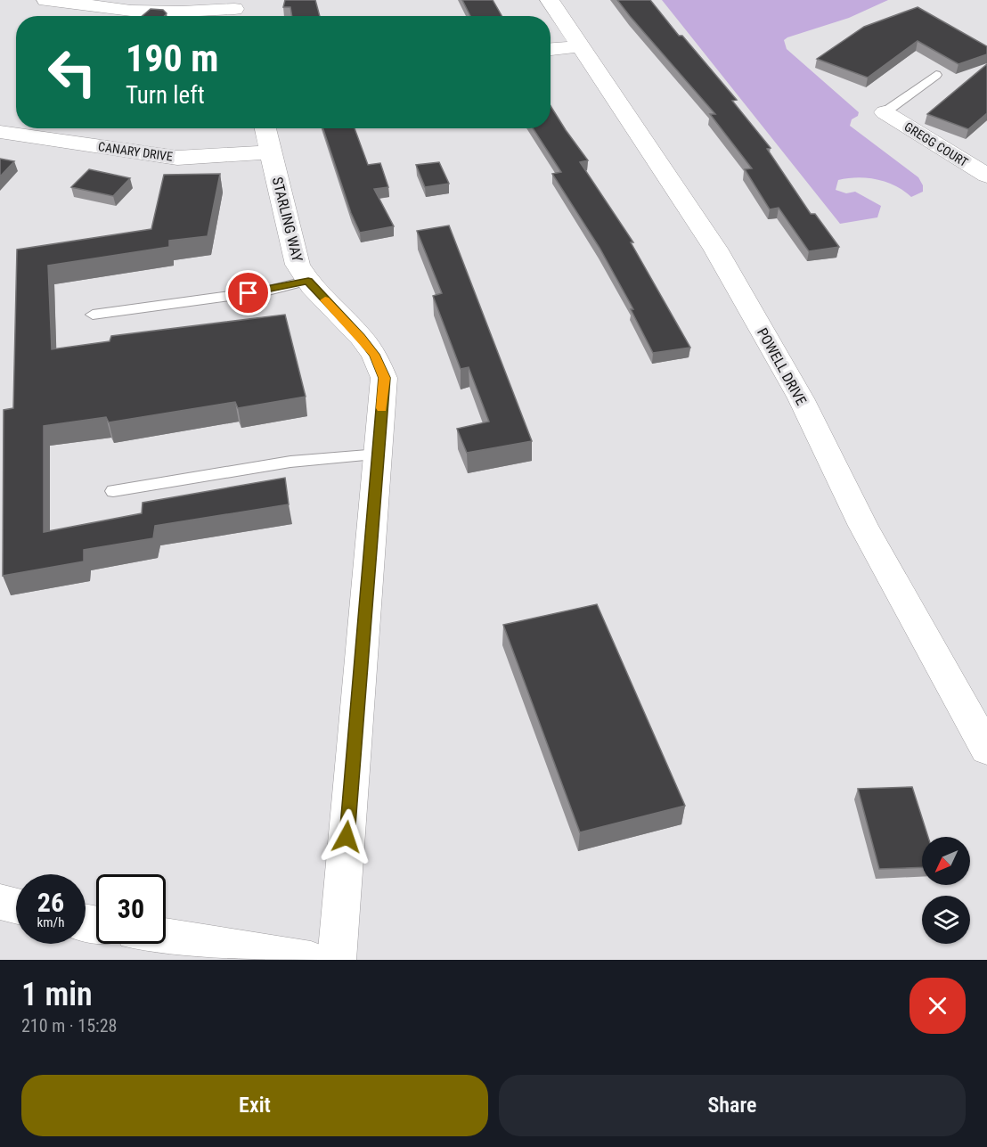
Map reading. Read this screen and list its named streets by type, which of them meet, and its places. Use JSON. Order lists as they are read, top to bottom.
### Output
{
  "streets": {
    "street": [
      "GREGG COURT",
      "CANARY DRIVE",
      "STARLING WAY",
      "POWELL DRIVE"
    ]
  },
  "crossings": [
    ["CANARY DRIVE", "STARLING WAY"]
  ],
  "north": "bottom left",
  "page": {
    "turn": ["190 m", "Turn left"],
    "speed": "26 km/h",
    "limit": "30",
    "heading": ["1 min", "210 m · 15:28"],
    "buttons": ["Exit", "Share"]
  }
}
